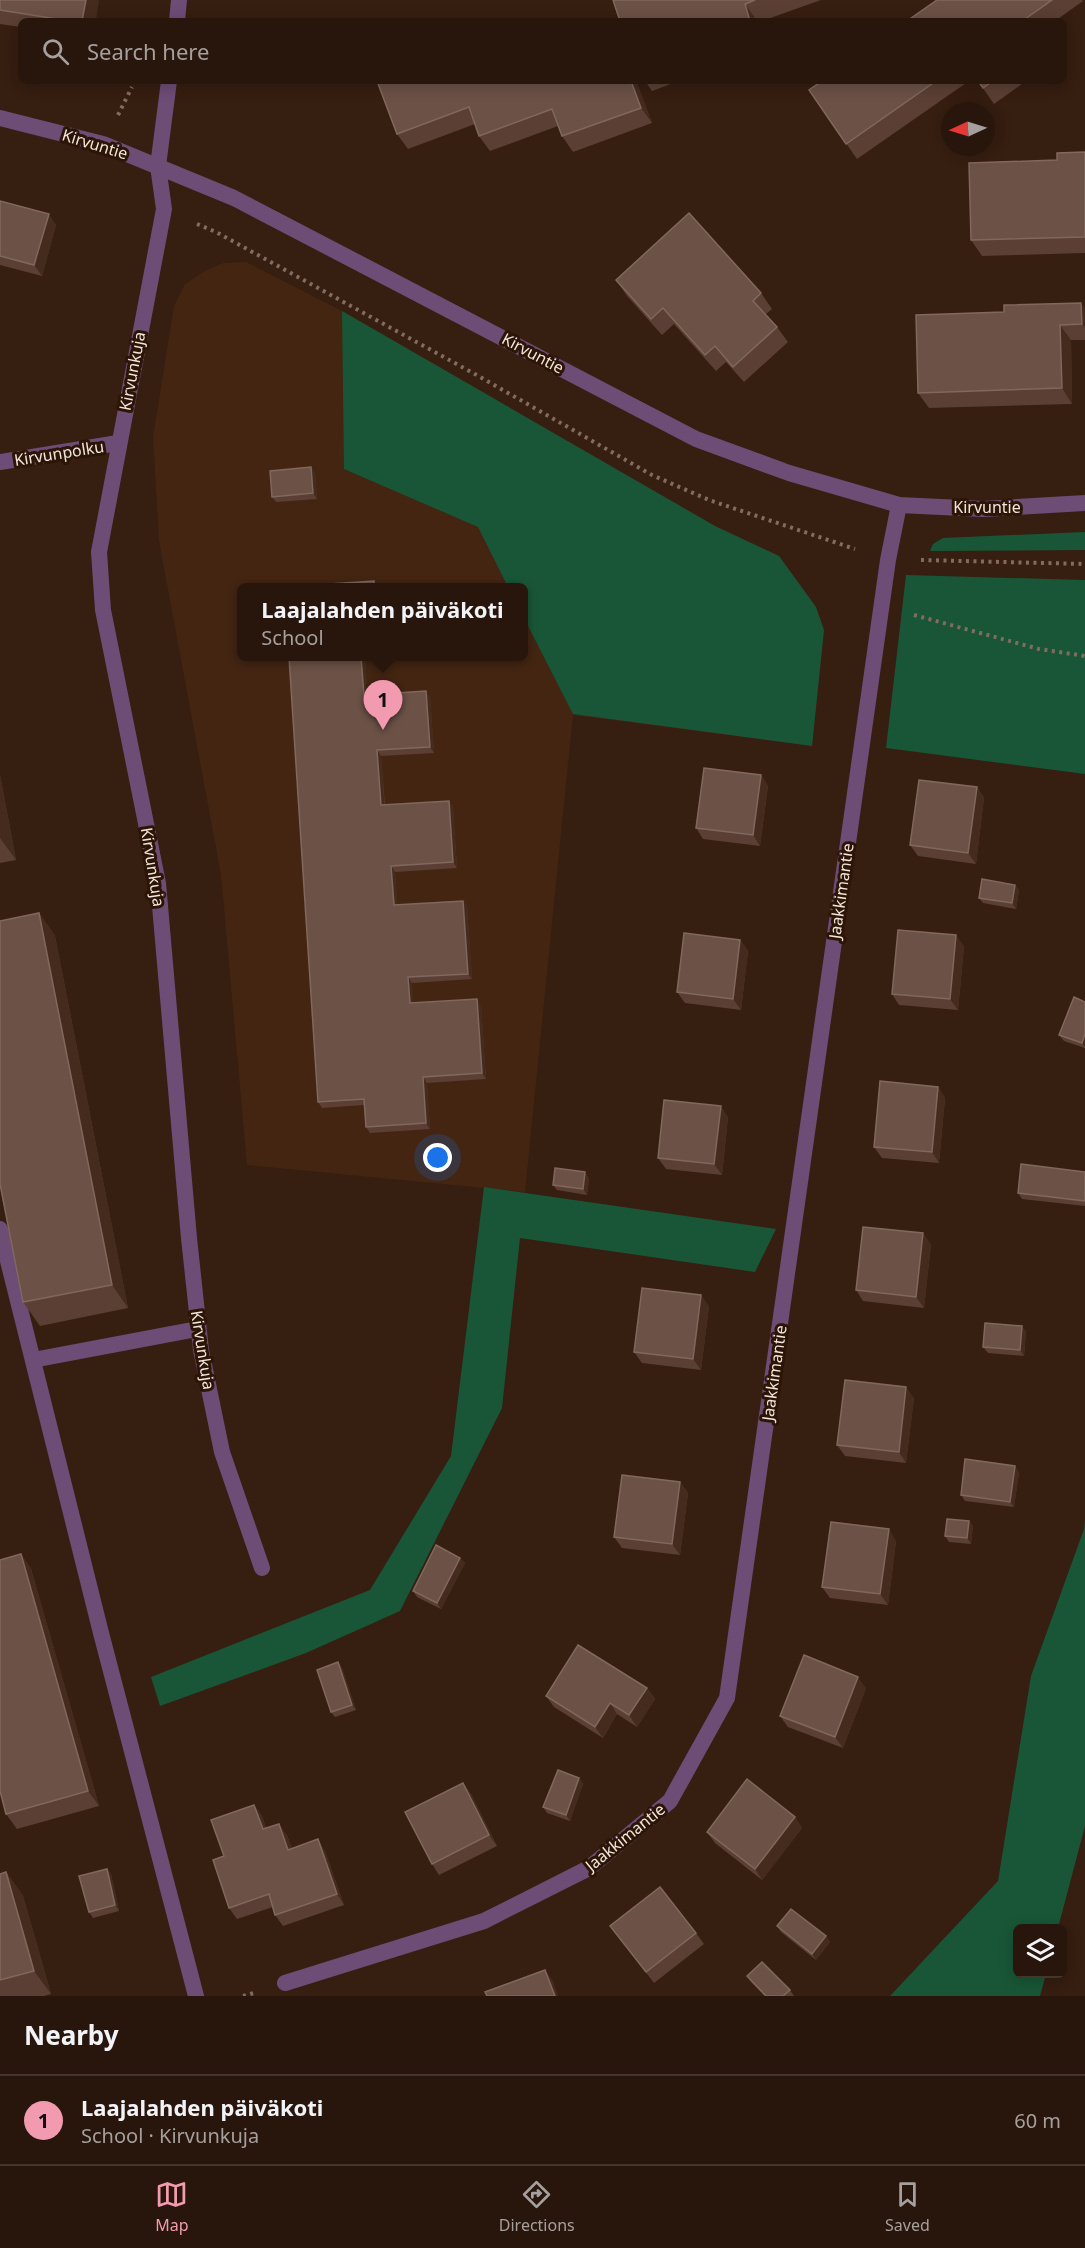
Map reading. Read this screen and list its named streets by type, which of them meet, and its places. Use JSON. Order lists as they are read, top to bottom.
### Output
{
  "streets": {
    "street": [
      "Kirvuntie",
      "Kirvunkuja",
      "Kirvunpolku",
      "Jaakkimantie"
    ]
  },
  "crossings": [
    ["Kirvuntie", "Kirvunkuja"],
    ["Kirvuntie", "Jaakkimantie"],
    ["Kirvunkuja", "Kirvunpolku"]
  ],
  "north": "left",
  "page": {
    "search": "Search here",
    "popup": ["Laajalahden päiväkoti", "School"],
    "pins": "1",
    "heading": "Nearby",
    "list": [
      {
        "mark": "1",
        "name": "Laajalahden päiväkoti",
        "note": "School · Kirvunkuja",
        "value": "60 m"
      }
    ],
    "nav": ["Map", "Directions", "Saved"]
  }
}
